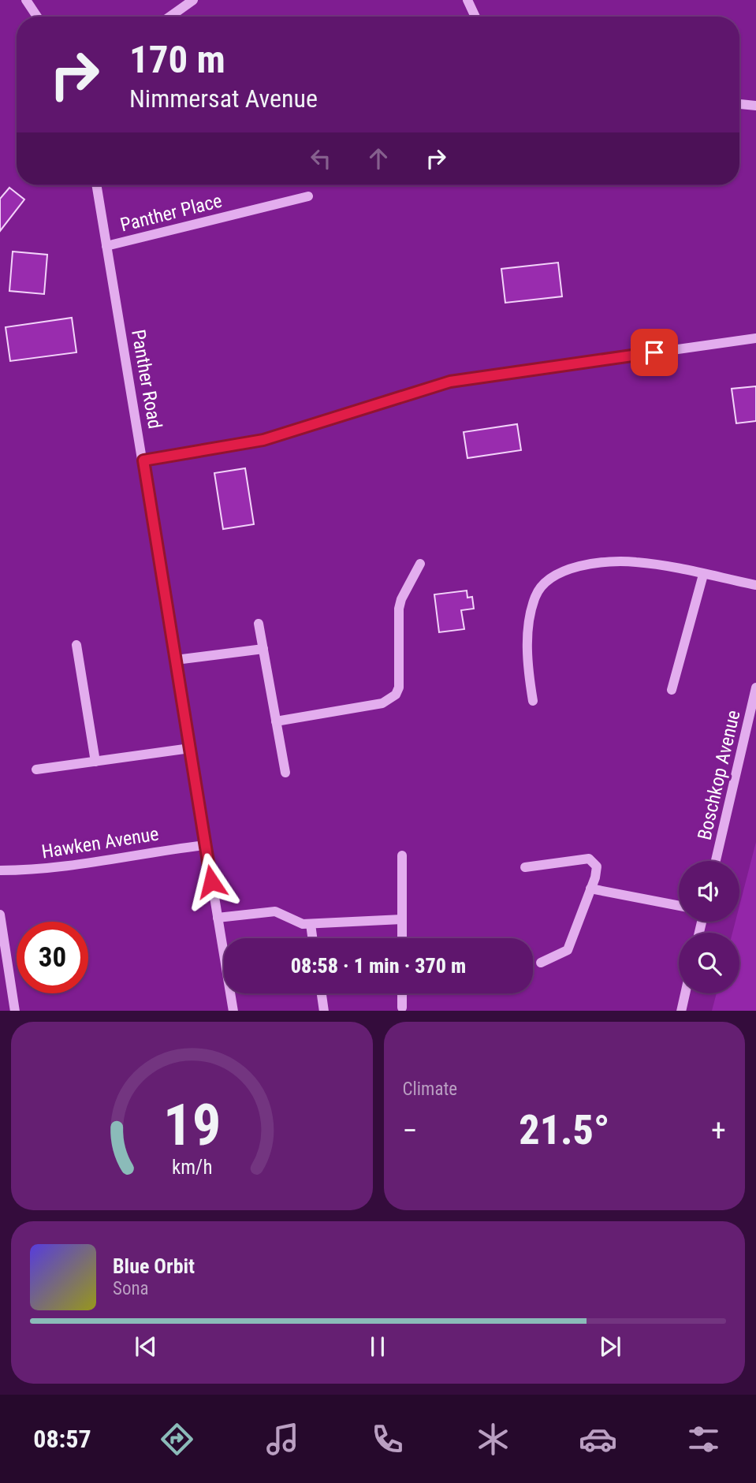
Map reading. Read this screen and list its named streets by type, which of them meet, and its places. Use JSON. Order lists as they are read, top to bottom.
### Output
{
  "streets": {
    "street": [
      "Panther Place",
      "Panther Road",
      "Boschkop Avenue",
      "Hawken Avenue"
    ]
  },
  "crossings": [
    ["Panther Place", "Panther Road"],
    ["Panther Road", "Hawken Avenue"]
  ],
  "page": {
    "turn": ["170 m", "Nimmersat Avenue"],
    "limit": "30",
    "trip": "08:58 · 1 min · 370 m",
    "tile": "Climate",
    "heat": ["−", "21.5°", "+"],
    "song": ["Blue Orbit", "Sona"],
    "tabs": "08:57",
    "gauge": ["19", "km/h"]
  }
}
